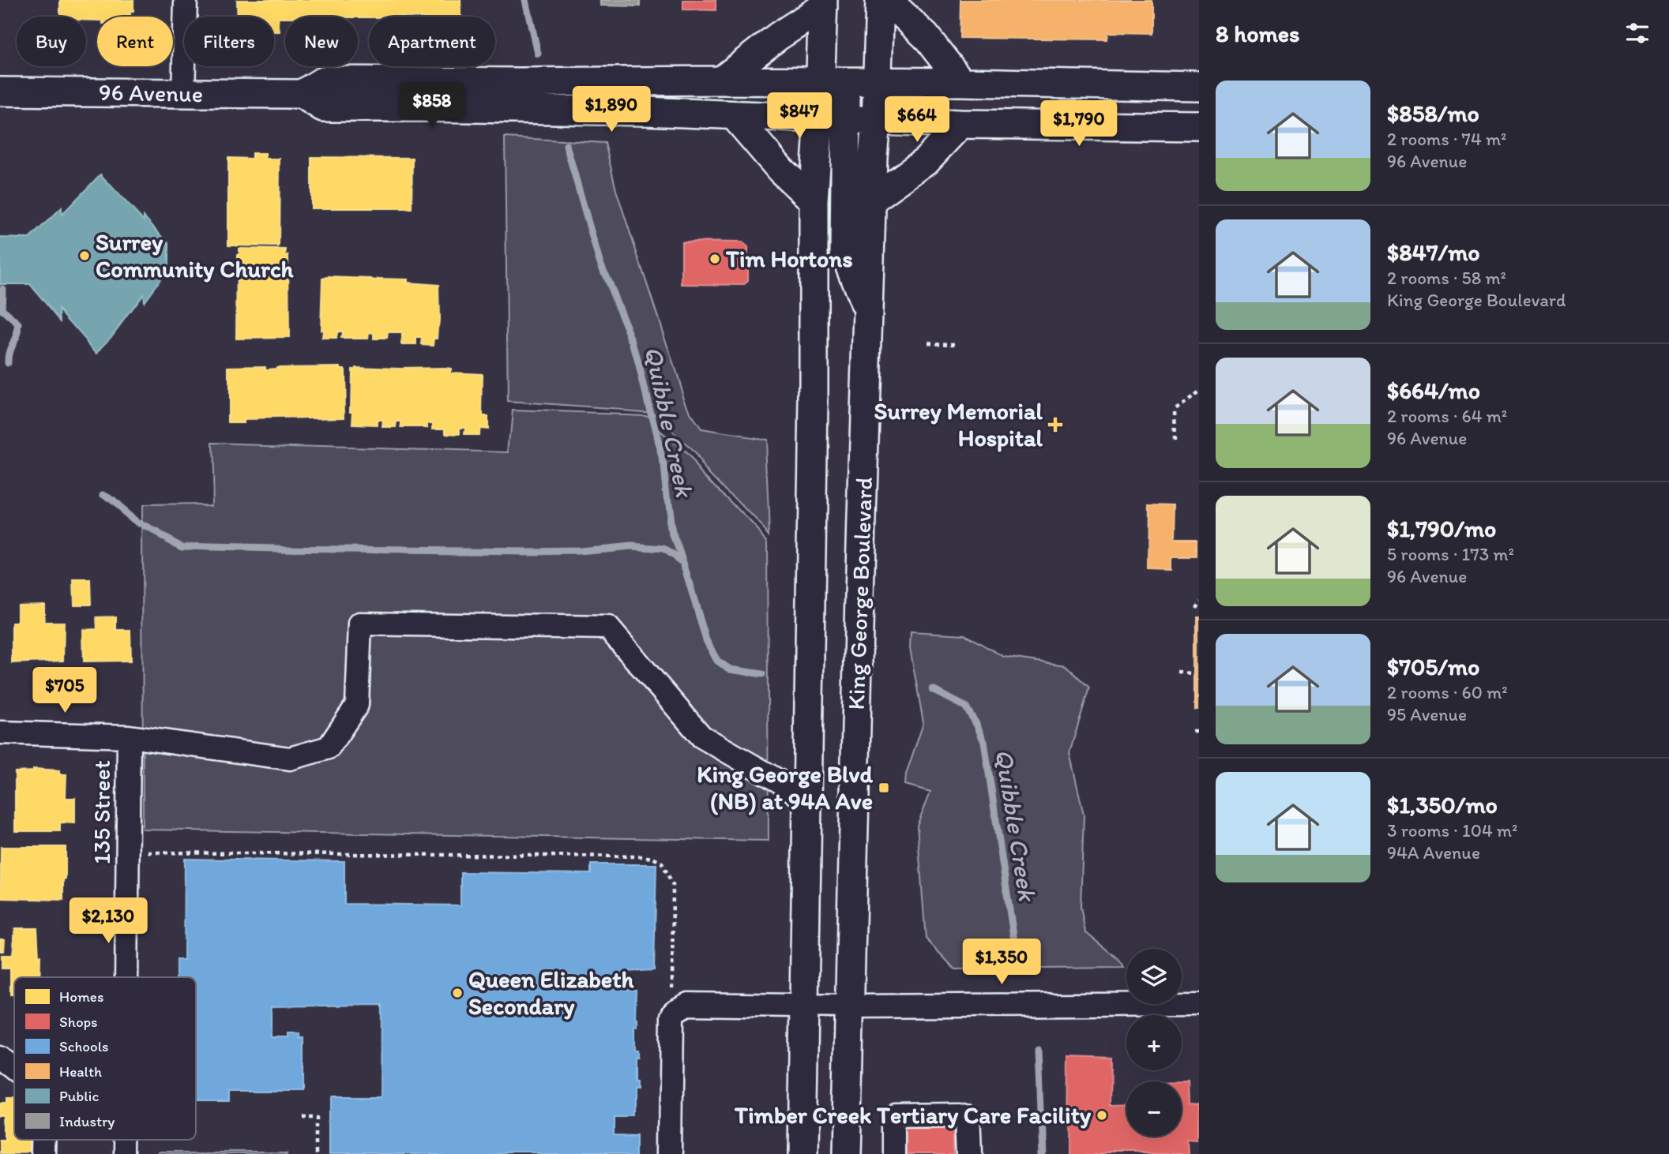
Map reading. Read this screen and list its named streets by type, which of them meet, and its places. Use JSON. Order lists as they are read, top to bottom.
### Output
{
  "streets": {
    "main road": ["96 Avenue", "King George Boulevard"],
    "street": ["135 Street"]
  },
  "crossings": [
    ["96 Avenue", "King George Boulevard"]
  ],
  "water": ["Quibble Creek"],
  "places": {
    "other": [
      "Surrey Community Church",
      "Tim Hortons",
      "Queen Elizabeth Secondary",
      "Timber Creek Tertiary Care Facility"
    ],
    "health": ["Surrey Memorial Hospital"],
    "transit": ["King George Blvd (NB) at 94A Ave"]
  },
  "legend": [
    "Homes",
    "Shops",
    "Schools",
    "Health",
    "Public",
    "Industry"
  ],
  "page": {
    "heading": "8 homes",
    "chip": [
      "Buy",
      "Rent",
      "Filters",
      "New",
      "Apartment"
    ],
    "list": [
      {
        "name": "$858/mo",
        "note": "2 rooms · 74 m² · 96 Avenue"
      },
      {
        "name": "$847/mo",
        "note": "2 rooms · 58 m² · King George Boulevard"
      },
      {
        "name": "$664/mo",
        "note": "2 rooms · 64 m² · 96 Avenue"
      },
      {
        "name": "$1,790/mo",
        "note": "5 rooms · 173 m² · 96 Avenue"
      },
      {
        "name": "$705/mo",
        "note": "2 rooms · 60 m² · 95 Avenue"
      },
      {
        "name": "$1,350/mo",
        "note": "3 rooms · 104 m² · 94A Avenue"
      }
    ],
    "price": [
      "$858",
      "$1,890",
      "$847",
      "$664",
      "$1,790",
      "$705",
      "$2,130",
      "$1,350"
    ],
    "map_buttons": ["+", "−"]
  }
}
